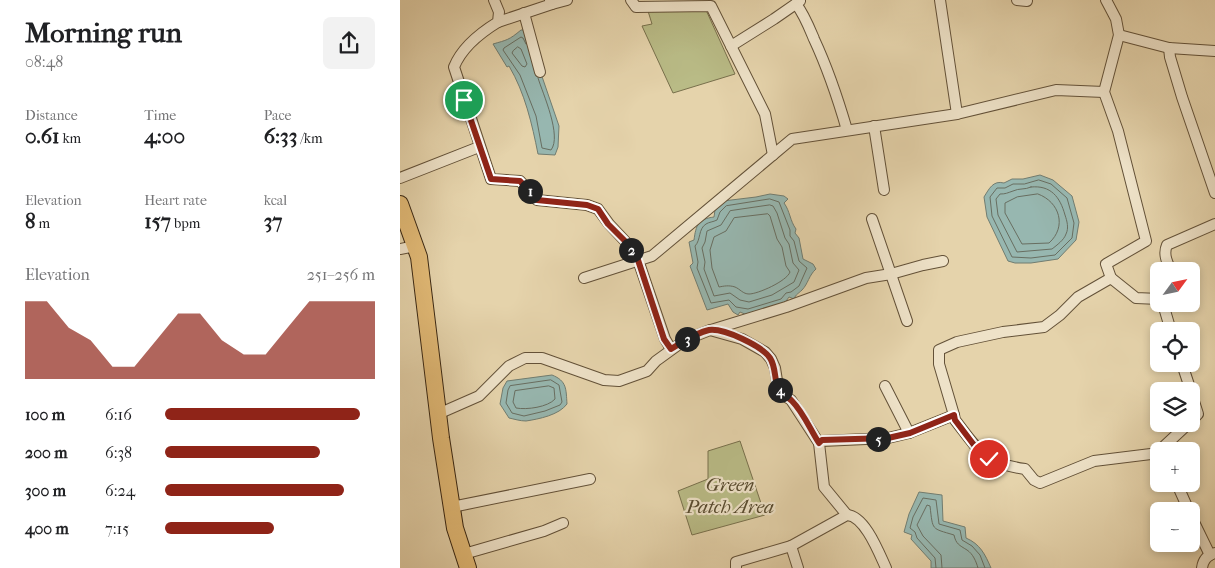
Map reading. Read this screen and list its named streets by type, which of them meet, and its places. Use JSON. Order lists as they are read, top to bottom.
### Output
{
  "parks": ["Green Patch Area"],
  "north": "top right",
  "page": {
    "heading": ["Morning run", "08:48"],
    "stats": [
      ["Distance", "0.61 km"],
      ["Time", "4:00"],
      ["Pace", "6:33 /km"],
      ["Elevation", "8 m"],
      ["Heart rate", "157 bpm"],
      ["kcal", "37"]
    ],
    "pins": [
      "1",
      "2",
      "3",
      "4",
      "5"
    ],
    "chart": ["Elevation", "251–256 m"],
    "map_buttons": ["+", "−"],
    "list": [
      {
        "name": "100 m",
        "note": "6:16"
      },
      {
        "name": "200 m",
        "note": "6:38"
      },
      {
        "name": "300 m",
        "note": "6:24"
      },
      {
        "name": "400 m",
        "note": "7:15"
      }
    ]
  }
}
